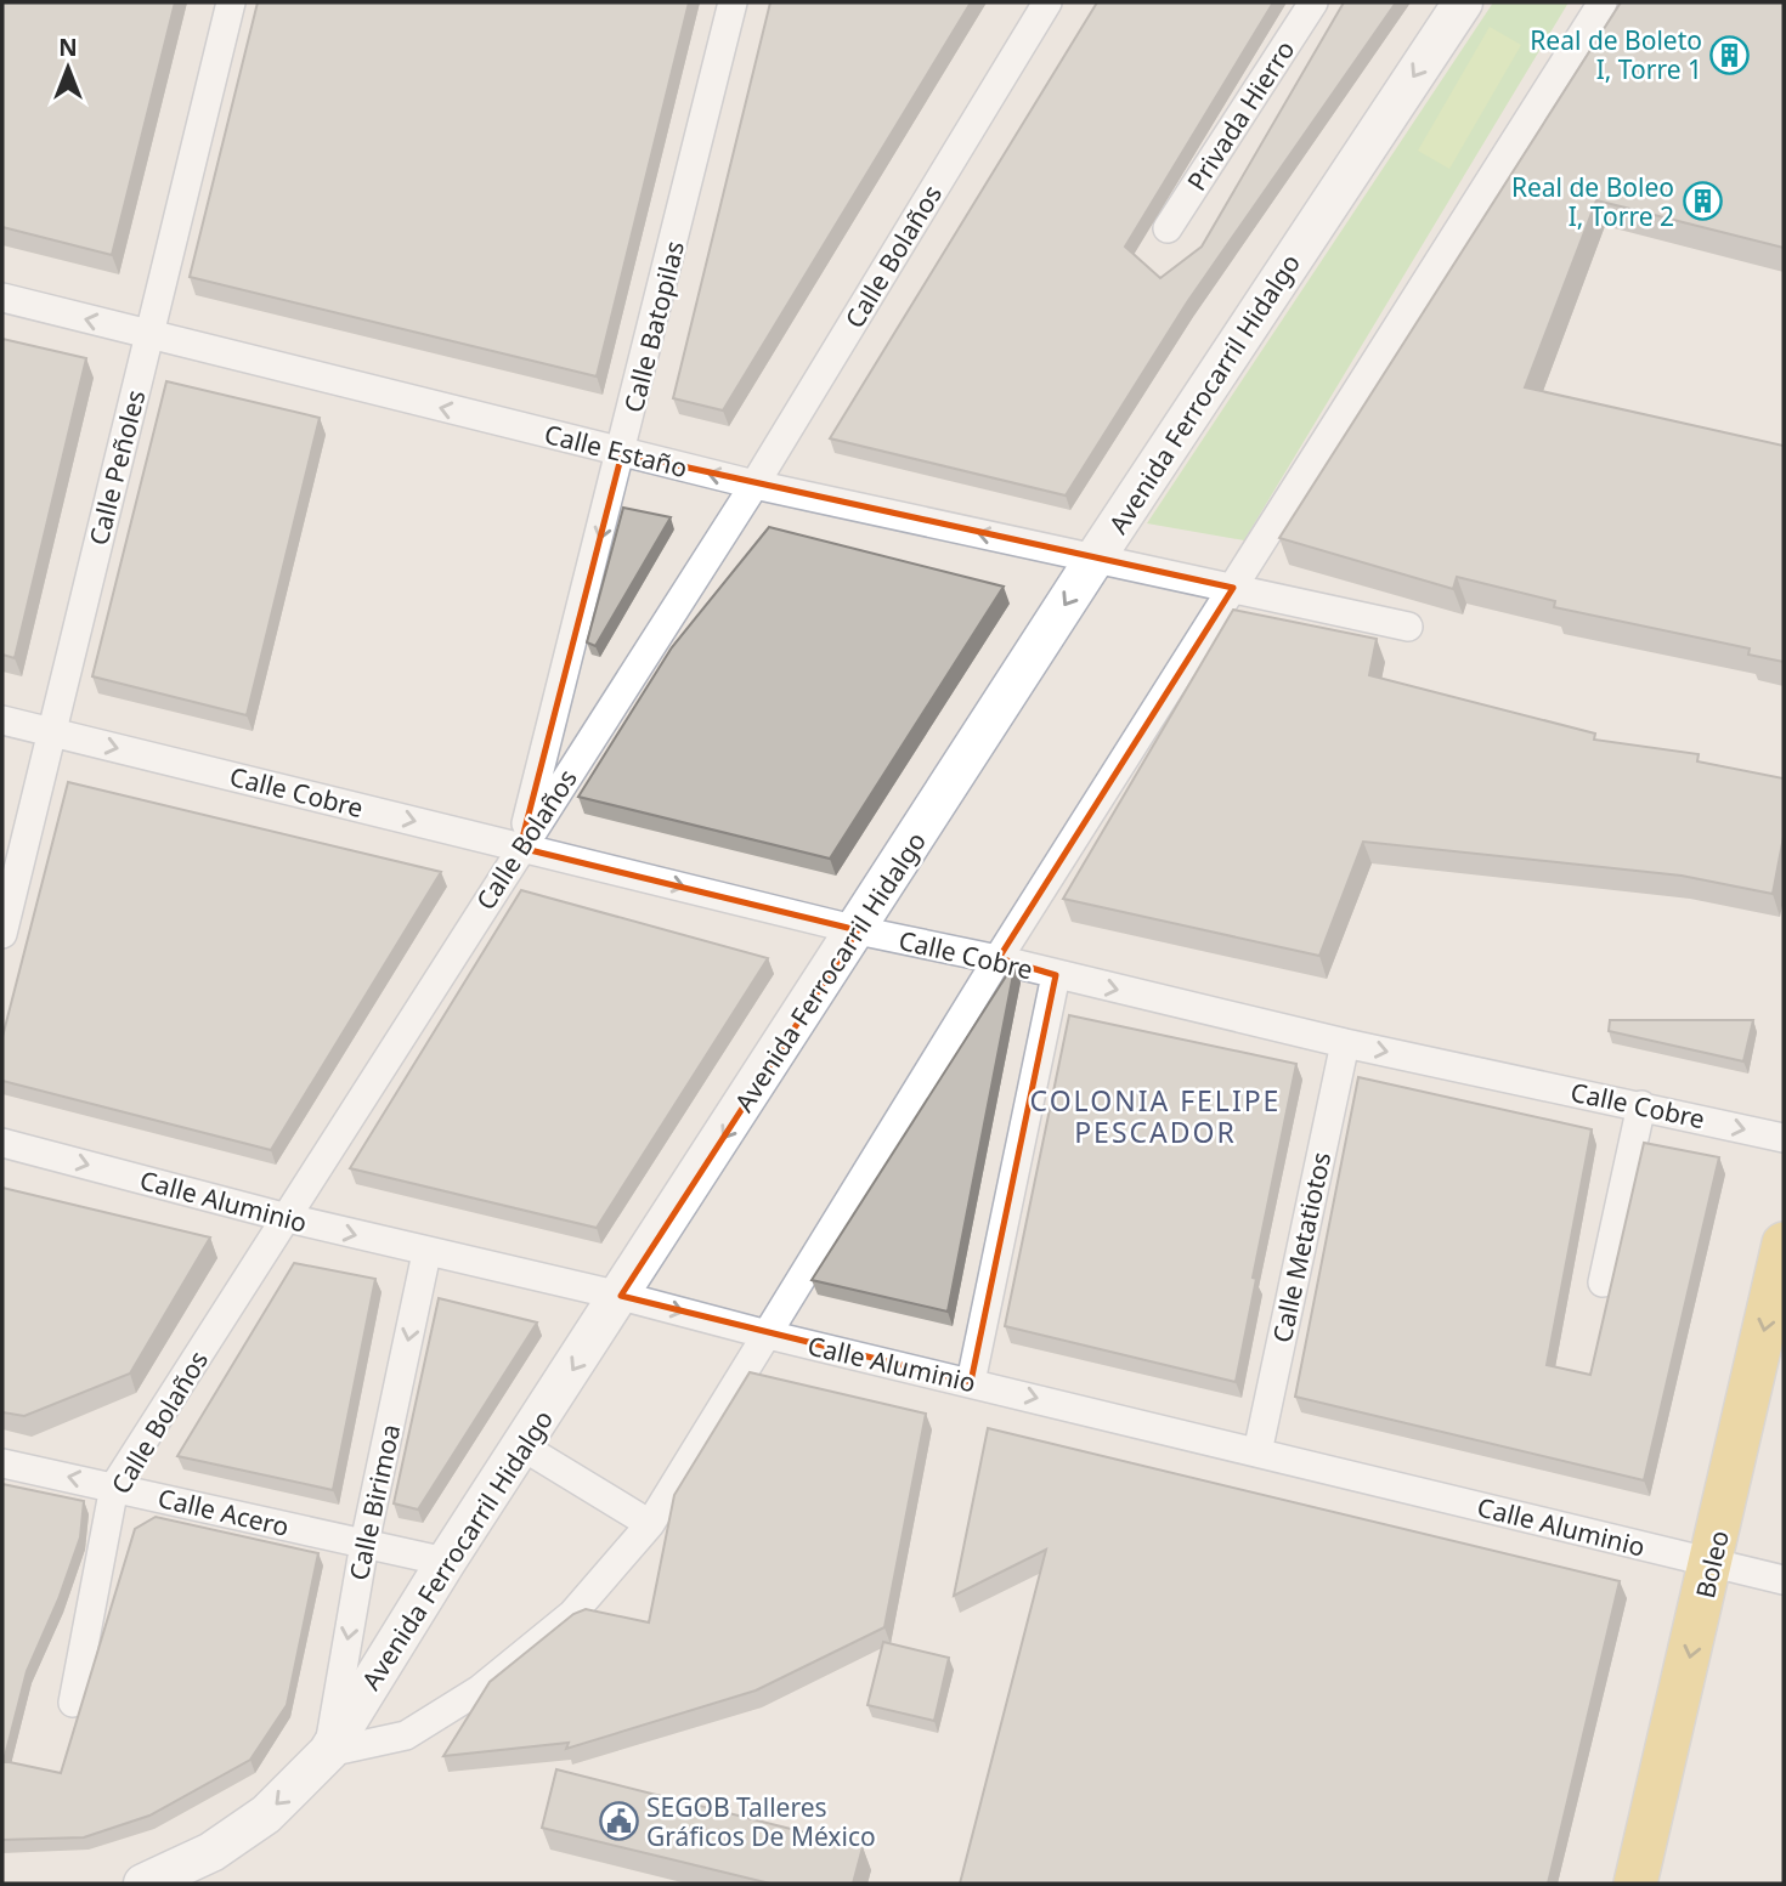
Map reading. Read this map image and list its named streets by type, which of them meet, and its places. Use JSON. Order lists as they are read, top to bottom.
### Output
{
  "streets": {
    "main road": ["Avenida Ferrocarril Hidalgo", "Boleo"],
    "street": [
      "Privada Hierro",
      "Calle Bolaños",
      "Calle Batopilas",
      "Calle Estaño",
      "Calle Peñoles",
      "Calle Cobre",
      "Calle Aluminio",
      "Calle Metatiotos",
      "Calle Birimoa",
      "Calle Acero"
    ]
  },
  "crossings": [
    ["Calle Bolaños", "Calle Batopilas"],
    ["Calle Bolaños", "Calle Estaño"],
    ["Calle Bolaños", "Calle Cobre"],
    ["Calle Bolaños", "Calle Aluminio"],
    ["Calle Bolaños", "Calle Acero"],
    ["Calle Batopilas", "Calle Estaño"],
    ["Calle Batopilas", "Calle Cobre"],
    ["Avenida Ferrocarril Hidalgo", "Calle Estaño"],
    ["Avenida Ferrocarril Hidalgo", "Calle Cobre"],
    ["Avenida Ferrocarril Hidalgo", "Calle Aluminio"],
    ["Avenida Ferrocarril Hidalgo", "Calle Birimoa"],
    ["Avenida Ferrocarril Hidalgo", "Calle Acero"],
    ["Calle Estaño", "Calle Peñoles"],
    ["Calle Peñoles", "Calle Cobre"],
    ["Calle Cobre", "Calle Metatiotos"],
    ["Calle Aluminio", "Calle Metatiotos"],
    ["Calle Aluminio", "Calle Birimoa"],
    ["Calle Aluminio", "Boleo"],
    ["Calle Birimoa", "Calle Acero"]
  ],
  "one_way": [
    "Calle Batopilas",
    "Avenida Ferrocarril Hidalgo",
    "Calle Estaño",
    "Calle Cobre",
    "Calle Aluminio",
    "Calle Birimoa",
    "Boleo"
  ],
  "districts": ["COLONIA FELIPE PESCADOR"],
  "places": {
    "building": ["Real de Boleto I, Torre 1", "Real de Boleo I, Torre 2"],
    "public building": ["SEGOB Talleres Gráficos De México"]
  },
  "north": "top"
}
